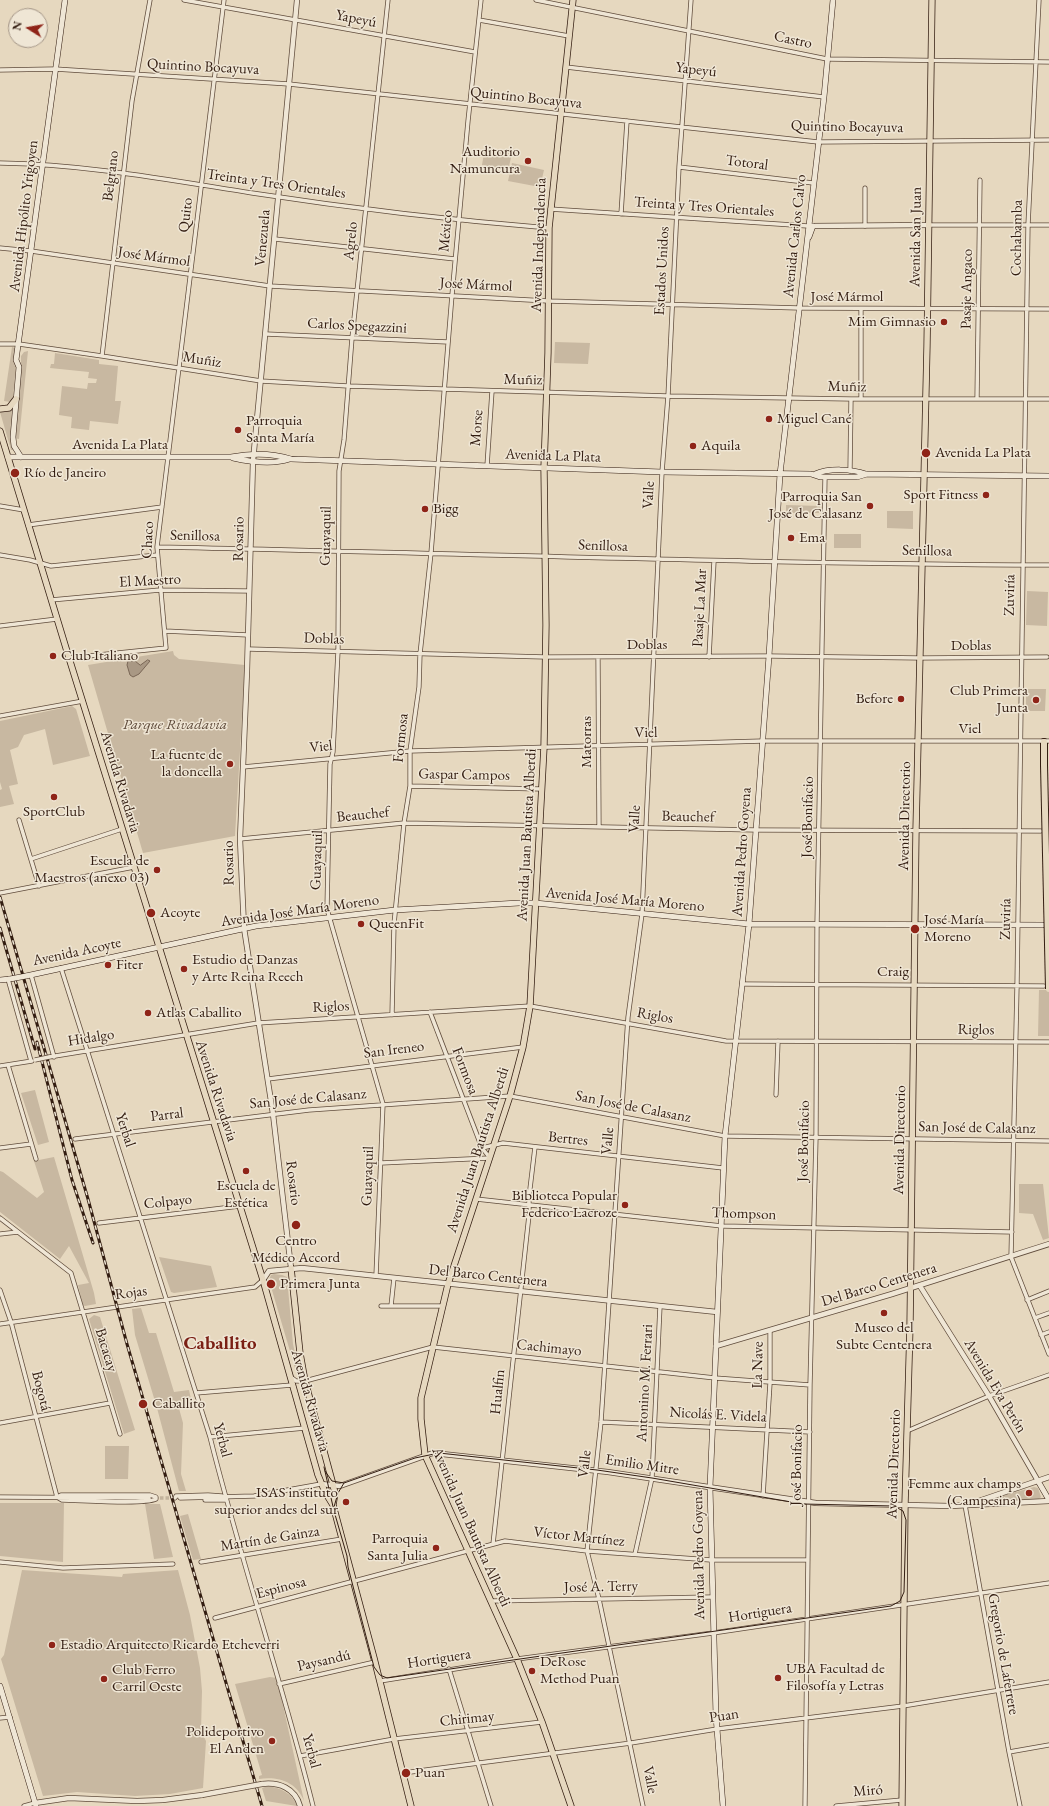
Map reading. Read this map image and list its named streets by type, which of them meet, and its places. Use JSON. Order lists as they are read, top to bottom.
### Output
{
  "streets": {
    "main road": [
      "Avenida Hipólito Yrigoyen",
      "Avenida Carlos Calvo",
      "Avenida San Juan",
      "Avenida Independencia",
      "Avenida La Plata",
      "Avenida Rivadavia",
      "Avenida Directorio",
      "Avenida Juan Bautista Alberdi",
      "Avenida Pedro Goyena",
      "Avenida José María Moreno",
      "Avenida Acoyte",
      "Avenida Eva Perón"
    ],
    "street": [
      "Yapeyú",
      "Castro",
      "Quintino Bocayuva",
      "Totoral",
      "Belgrano",
      "Treinta y Tres Orientales",
      "Quito",
      "México",
      "Venezuela",
      "Cochabamba",
      "Agrelo",
      "José Mármol",
      "Estados Unidos",
      "Pasaje Angaco",
      "Carlos Spegazzini",
      "Muñiz",
      "Morse",
      "Valle",
      "Senillosa",
      "Guayaquil",
      "Rosario",
      "Chaco",
      "El Maestro",
      "Zuviría",
      "Pasaje La Mar",
      "Doblas",
      "Viel",
      "Formosa",
      "Matorras",
      "Gaspar Campos",
      "Beauchef",
      "José Bonifacio",
      "Craig",
      "Riglos",
      "Hidalgo",
      "San Ireneo",
      "San José de Calasanz",
      "Parral",
      "Yerbal",
      "Bertres",
      "Colpayo",
      "Thompson",
      "Del Barco Centenera",
      "Rojas",
      "Cachimayo",
      "Bacacay",
      "La Nave",
      "Antonino M. Ferrari",
      "Bogotá",
      "Hualfin",
      "Nicolás E. Videla",
      "Emilio Mitre",
      "Víctor Martínez",
      "Martín de Gainza",
      "José A. Terry",
      "Espinosa",
      "Hortiguera",
      "Gregorio de Laferrere",
      "Paysandú",
      "Puan",
      "Chirimay",
      "Miró"
    ]
  },
  "crossings": [
    ["Yapeyú", "Quito"],
    ["Yapeyú", "México"],
    ["Yapeyú", "Avenida Carlos Calvo"],
    ["Yapeyú", "Venezuela"],
    ["Yapeyú", "Agrelo"],
    ["Yapeyú", "Avenida Independencia"],
    ["Yapeyú", "Estados Unidos"],
    ["Castro", "Avenida Carlos Calvo"],
    ["Castro", "Avenida San Juan"],
    ["Castro", "Cochabamba"],
    ["Castro", "Avenida Independencia"],
    ["Castro", "Estados Unidos"],
    ["Quintino Bocayuva", "Belgrano"],
    ["Quintino Bocayuva", "Quito"],
    ["Quintino Bocayuva", "Avenida Hipólito Yrigoyen"],
    ["Quintino Bocayuva", "México"],
    ["Quintino Bocayuva", "Avenida Carlos Calvo"],
    ["Quintino Bocayuva", "Avenida San Juan"],
    ["Quintino Bocayuva", "Venezuela"],
    ["Quintino Bocayuva", "Cochabamba"],
    ["Quintino Bocayuva", "Agrelo"],
    ["Quintino Bocayuva", "Avenida Independencia"],
    ["Quintino Bocayuva", "Estados Unidos"],
    ["Totoral", "Avenida Carlos Calvo"],
    ["Totoral", "Estados Unidos"],
    ["Belgrano", "Treinta y Tres Orientales"],
    ["Belgrano", "José Mármol"],
    ["Belgrano", "Muñiz"],
    ["Treinta y Tres Orientales", "Quito"],
    ["Treinta y Tres Orientales", "Avenida Hipólito Yrigoyen"],
    ["Treinta y Tres Orientales", "México"],
    ["Treinta y Tres Orientales", "Avenida Carlos Calvo"],
    ["Treinta y Tres Orientales", "Avenida San Juan"],
    ["Treinta y Tres Orientales", "Venezuela"],
    ["Treinta y Tres Orientales", "Cochabamba"],
    ["Treinta y Tres Orientales", "Agrelo"],
    ["Treinta y Tres Orientales", "Avenida Independencia"],
    ["Treinta y Tres Orientales", "Estados Unidos"],
    ["Treinta y Tres Orientales", "Pasaje Angaco"],
    ["Quito", "José Mármol"],
    ["Quito", "Muñiz"],
    ["Quito", "Avenida La Plata"],
    ["Quito", "Chaco"],
    ["Avenida Hipólito Yrigoyen", "José Mármol"],
    ["Avenida Hipólito Yrigoyen", "Muñiz"],
    ["Avenida Hipólito Yrigoyen", "Avenida La Plata"],
    ["México", "José Mármol"],
    ["México", "Carlos Spegazzini"],
    ["México", "Muñiz"],
    ["México", "Avenida La Plata"],
    ["México", "Formosa"],
    ["Avenida Carlos Calvo", "José Mármol"],
    ["Avenida Carlos Calvo", "Muñiz"],
    ["Avenida Carlos Calvo", "Avenida La Plata"],
    ["Avenida Carlos Calvo", "Avenida Pedro Goyena"],
    ["Avenida San Juan", "José Mármol"],
    ["Avenida San Juan", "Muñiz"],
    ["Avenida San Juan", "Avenida La Plata"],
    ["Avenida San Juan", "Avenida Directorio"],
    ["Venezuela", "José Mármol"],
    ["Venezuela", "Carlos Spegazzini"],
    ["Venezuela", "Muñiz"],
    ["Venezuela", "Avenida La Plata"],
    ["Venezuela", "Rosario"],
    ["Cochabamba", "José Mármol"],
    ["Cochabamba", "Muñiz"],
    ["Cochabamba", "Avenida La Plata"],
    ["Cochabamba", "Zuviría"],
    ["Agrelo", "José Mármol"],
    ["Agrelo", "Carlos Spegazzini"],
    ["Agrelo", "Muñiz"],
    ["Agrelo", "Avenida La Plata"],
    ["Agrelo", "Guayaquil"],
    ["Avenida Independencia", "José Mármol"],
    ["Avenida Independencia", "Muñiz"],
    ["Avenida Independencia", "Avenida La Plata"],
    ["Avenida Independencia", "Avenida Juan Bautista Alberdi"],
    ["José Mármol", "Estados Unidos"],
    ["José Mármol", "Pasaje Angaco"],
    ["Estados Unidos", "Muñiz"],
    ["Estados Unidos", "Avenida La Plata"],
    ["Estados Unidos", "Valle"],
    ["Pasaje Angaco", "Muñiz"],
    ["Muñiz", "Morse"],
    ["Morse", "Avenida La Plata"],
    ["Avenida La Plata", "Valle"],
    ["Avenida La Plata", "Guayaquil"],
    ["Avenida La Plata", "Rosario"],
    ["Avenida La Plata", "Chaco"],
    ["Avenida La Plata", "Zuviría"],
    ["Avenida La Plata", "Formosa"],
    ["Avenida La Plata", "Avenida Rivadavia"],
    ["Avenida La Plata", "Avenida Directorio"],
    ["Avenida La Plata", "José Bonifacio"],
    ["Avenida La Plata", "Avenida Juan Bautista Alberdi"],
    ["Avenida La Plata", "Avenida Pedro Goyena"],
    ["Valle", "Senillosa"],
    ["Valle", "Doblas"],
    ["Valle", "Viel"],
    ["Valle", "Beauchef"],
    ["Valle", "Avenida José María Moreno"],
    ["Valle", "Riglos"],
    ["Valle", "San José de Calasanz"],
    ["Valle", "Bertres"],
    ["Valle", "Thompson"],
    ["Valle", "Del Barco Centenera"],
    ["Valle", "Cachimayo"],
    ["Valle", "Nicolás E. Videla"],
    ["Valle", "Emilio Mitre"],
    ["Valle", "Víctor Martínez"],
    ["Valle", "José A. Terry"],
    ["Valle", "Hortiguera"],
    ["Valle", "Puan"],
    ["Senillosa", "Guayaquil"],
    ["Senillosa", "Rosario"],
    ["Senillosa", "Chaco"],
    ["Senillosa", "Zuviría"],
    ["Senillosa", "Pasaje La Mar"],
    ["Senillosa", "Formosa"],
    ["Senillosa", "Avenida Rivadavia"],
    ["Senillosa", "Avenida Directorio"],
    ["Senillosa", "José Bonifacio"],
    ["Senillosa", "Avenida Juan Bautista Alberdi"],
    ["Senillosa", "Avenida Pedro Goyena"],
    ["Guayaquil", "Doblas"],
    ["Guayaquil", "Viel"],
    ["Guayaquil", "Beauchef"],
    ["Guayaquil", "Avenida José María Moreno"],
    ["Guayaquil", "Riglos"],
    ["Guayaquil", "San Ireneo"],
    ["Guayaquil", "San José de Calasanz"],
    ["Guayaquil", "Del Barco Centenera"],
    ["Rosario", "El Maestro"],
    ["Rosario", "Doblas"],
    ["Rosario", "Viel"],
    ["Rosario", "Avenida Rivadavia"],
    ["Rosario", "Beauchef"],
    ["Rosario", "Avenida José María Moreno"],
    ["Rosario", "Riglos"],
    ["Rosario", "San Ireneo"],
    ["Rosario", "San José de Calasanz"],
    ["Rosario", "Del Barco Centenera"],
    ["Chaco", "El Maestro"],
    ["Chaco", "Avenida Rivadavia"],
    ["El Maestro", "Avenida Rivadavia"],
    ["Zuviría", "Doblas"],
    ["Zuviría", "Viel"],
    ["Zuviría", "Beauchef"],
    ["Zuviría", "Avenida José María Moreno"],
    ["Zuviría", "Craig"],
    ["Zuviría", "Riglos"],
    ["Zuviría", "San José de Calasanz"],
    ["Zuviría", "Thompson"],
    ["Zuviría", "Del Barco Centenera"],
    ["Pasaje La Mar", "Doblas"],
    ["Doblas", "Formosa"],
    ["Doblas", "Matorras"],
    ["Doblas", "Avenida Directorio"],
    ["Doblas", "José Bonifacio"],
    ["Doblas", "Avenida Juan Bautista Alberdi"],
    ["Doblas", "Avenida Pedro Goyena"],
    ["Viel", "Formosa"],
    ["Viel", "Matorras"],
    ["Viel", "Avenida Directorio"],
    ["Viel", "José Bonifacio"],
    ["Viel", "Avenida Juan Bautista Alberdi"],
    ["Viel", "Avenida Pedro Goyena"],
    ["Formosa", "Gaspar Campos"],
    ["Formosa", "Beauchef"],
    ["Formosa", "Avenida Juan Bautista Alberdi"],
    ["Formosa", "Avenida José María Moreno"],
    ["Formosa", "Riglos"],
    ["Formosa", "San Ireneo"],
    ["Formosa", "San José de Calasanz"],
    ["Formosa", "Bertres"],
    ["Matorras", "Beauchef"],
    ["Gaspar Campos", "Avenida Juan Bautista Alberdi"],
    ["Avenida Rivadavia", "Avenida José María Moreno"],
    ["Avenida Rivadavia", "Avenida Acoyte"],
    ["Avenida Rivadavia", "Riglos"],
    ["Avenida Rivadavia", "Hidalgo"],
    ["Avenida Rivadavia", "San José de Calasanz"],
    ["Avenida Rivadavia", "Parral"],
    ["Avenida Rivadavia", "Colpayo"],
    ["Avenida Rivadavia", "Del Barco Centenera"],
    ["Avenida Rivadavia", "Rojas"],
    ["Avenida Rivadavia", "Cachimayo"],
    ["Avenida Rivadavia", "Emilio Mitre"],
    ["Avenida Rivadavia", "Víctor Martínez"],
    ["Avenida Rivadavia", "Martín de Gainza"],
    ["Avenida Rivadavia", "Espinosa"],
    ["Avenida Rivadavia", "Hortiguera"],
    ["Avenida Rivadavia", "Paysandú"],
    ["Avenida Rivadavia", "Puan"],
    ["Avenida Rivadavia", "Chirimay"],
    ["Beauchef", "Avenida Directorio"],
    ["Beauchef", "José Bonifacio"],
    ["Beauchef", "Avenida Juan Bautista Alberdi"],
    ["Beauchef", "Avenida Pedro Goyena"],
    ["Avenida Directorio", "Avenida José María Moreno"],
    ["Avenida Directorio", "Craig"],
    ["Avenida Directorio", "Riglos"],
    ["Avenida Directorio", "San José de Calasanz"],
    ["Avenida Directorio", "Thompson"],
    ["Avenida Directorio", "Del Barco Centenera"],
    ["Avenida Directorio", "Emilio Mitre"],
    ["Avenida Directorio", "Hortiguera"],
    ["Avenida Directorio", "Puan"],
    ["Avenida Directorio", "Miró"],
    ["José Bonifacio", "Avenida José María Moreno"],
    ["José Bonifacio", "Craig"],
    ["José Bonifacio", "Riglos"],
    ["José Bonifacio", "San José de Calasanz"],
    ["José Bonifacio", "Thompson"],
    ["José Bonifacio", "Del Barco Centenera"],
    ["José Bonifacio", "Cachimayo"],
    ["José Bonifacio", "Nicolás E. Videla"],
    ["José Bonifacio", "Emilio Mitre"],
    ["José Bonifacio", "Víctor Martínez"],
    ["José Bonifacio", "Hortiguera"],
    ["José Bonifacio", "Puan"],
    ["Avenida Juan Bautista Alberdi", "Avenida José María Moreno"],
    ["Avenida Juan Bautista Alberdi", "Riglos"],
    ["Avenida Juan Bautista Alberdi", "San Ireneo"],
    ["Avenida Juan Bautista Alberdi", "San José de Calasanz"],
    ["Avenida Juan Bautista Alberdi", "Bertres"],
    ["Avenida Juan Bautista Alberdi", "Thompson"],
    ["Avenida Juan Bautista Alberdi", "Del Barco Centenera"],
    ["Avenida Juan Bautista Alberdi", "Cachimayo"],
    ["Avenida Juan Bautista Alberdi", "Emilio Mitre"],
    ["Avenida Juan Bautista Alberdi", "Víctor Martínez"],
    ["Avenida Juan Bautista Alberdi", "José A. Terry"],
    ["Avenida Juan Bautista Alberdi", "Hortiguera"],
    ["Avenida Juan Bautista Alberdi", "Puan"],
    ["Avenida Juan Bautista Alberdi", "Chirimay"],
    ["Avenida Pedro Goyena", "Avenida José María Moreno"],
    ["Avenida Pedro Goyena", "Craig"],
    ["Avenida Pedro Goyena", "Riglos"],
    ["Avenida Pedro Goyena", "San José de Calasanz"],
    ["Avenida Pedro Goyena", "Bertres"],
    ["Avenida Pedro Goyena", "Thompson"],
    ["Avenida Pedro Goyena", "Del Barco Centenera"],
    ["Avenida Pedro Goyena", "Cachimayo"],
    ["Avenida Pedro Goyena", "Nicolás E. Videla"],
    ["Avenida Pedro Goyena", "Emilio Mitre"],
    ["Avenida Pedro Goyena", "Víctor Martínez"],
    ["Avenida Pedro Goyena", "José A. Terry"],
    ["Avenida Pedro Goyena", "Hortiguera"],
    ["Avenida Pedro Goyena", "Puan"],
    ["Avenida José María Moreno", "Avenida Acoyte"],
    ["Avenida Acoyte", "Yerbal"],
    ["Riglos", "Hidalgo"],
    ["Hidalgo", "Yerbal"],
    ["San José de Calasanz", "Parral"],
    ["Parral", "Yerbal"],
    ["Yerbal", "Colpayo"],
    ["Yerbal", "Rojas"],
    ["Yerbal", "Martín de Gainza"],
    ["Yerbal", "Espinosa"],
    ["Yerbal", "Paysandú"],
    ["Yerbal", "Chirimay"],
    ["Bertres", "Hualfin"],
    ["Thompson", "Hualfin"],
    ["Del Barco Centenera", "Rojas"],
    ["Del Barco Centenera", "La Nave"],
    ["Del Barco Centenera", "Antonino M. Ferrari"],
    ["Del Barco Centenera", "Avenida Eva Perón"],
    ["Del Barco Centenera", "Hualfin"],
    ["Rojas", "Bacacay"],
    ["Rojas", "Bogotá"],
    ["Cachimayo", "La Nave"],
    ["Cachimayo", "Antonino M. Ferrari"],
    ["Cachimayo", "Hualfin"],
    ["La Nave", "Nicolás E. Videla"],
    ["La Nave", "Emilio Mitre"],
    ["Antonino M. Ferrari", "Nicolás E. Videla"],
    ["Antonino M. Ferrari", "Emilio Mitre"],
    ["Antonino M. Ferrari", "Víctor Martínez"],
    ["Avenida Eva Perón", "Emilio Mitre"],
    ["Hualfin", "Emilio Mitre"],
    ["Hualfin", "Víctor Martínez"],
    ["Emilio Mitre", "Gregorio de Laferrere"],
    ["Víctor Martínez", "Espinosa"],
    ["Hortiguera", "Gregorio de Laferrere"],
    ["Gregorio de Laferrere", "Puan"]
  ],
  "districts": ["Caballito"],
  "parks": ["Parque Rivadavia"],
  "places": [
    "Auditorio Namuncura",
    "Mim Gimnasio",
    "Miguel Cané",
    "Parroquia Santa María",
    "Aquila",
    "Avenida La Plata",
    "Río de Janeiro",
    "Sport Fitness",
    "Parroquia San José de Calasanz",
    "Bigg",
    "Ema",
    "Club Italiano",
    "Before",
    "Club Primera Junta",
    "La fuente de la doncella",
    "SportClub",
    "Escuela de Maestros (anexo 03)",
    "Acoyte",
    "QueenFit",
    "José María Moreno",
    "Fiter",
    "Estudio de Danzas y Arte Reina Reech",
    "Atlas Caballito",
    "Escuela de Estética",
    "Biblioteca Popular Federico Lacroze",
    "Centro Médico Accord",
    "Primera Junta",
    "Museo del Subte Centenera",
    "Caballito",
    "Femme aux champs (Campesina)",
    "ISAS instituto superior andes del sur",
    "Parroquia Santa Julia",
    "Estadio Arquitecto Ricardo Etcheverri",
    "DeRose Method Puan",
    "UBA Facultad de Filosofía y Letras",
    "Club Ferro Carril Oeste",
    "Polideportivo El Anden",
    "Puan"
  ],
  "north": "left"
}
